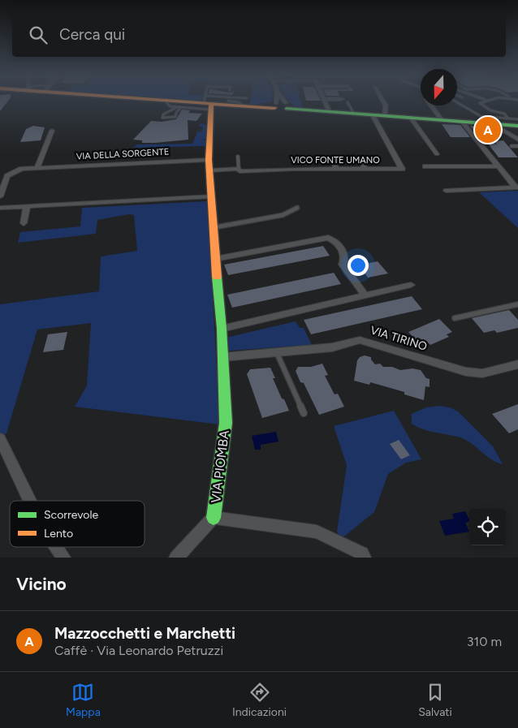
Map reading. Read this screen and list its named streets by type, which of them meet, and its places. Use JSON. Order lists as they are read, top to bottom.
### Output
{
  "streets": {
    "main road": ["VIA PIOMBA"],
    "street": ["VIA DELLA SORGENTE", "VICO FONTE UMANO", "VIA TIRINO"]
  },
  "crossings": [
    ["VIA DELLA SORGENTE", "VIA PIOMBA"],
    ["VICO FONTE UMANO", "VIA PIOMBA"],
    ["VIA TIRINO", "VIA PIOMBA"]
  ],
  "legend": ["Scorrevole", "Lento"],
  "north": "bottom",
  "page": {
    "search": "Cerca qui",
    "pins": "A",
    "heading": "Vicino",
    "list": [
      {
        "mark": "A",
        "name": "Mazzocchetti e Marchetti",
        "note": "Caffè · Via Leonardo Petruzzi",
        "value": "310 m"
      }
    ],
    "nav": ["Mappa", "Indicazioni", "Salvati"]
  }
}
